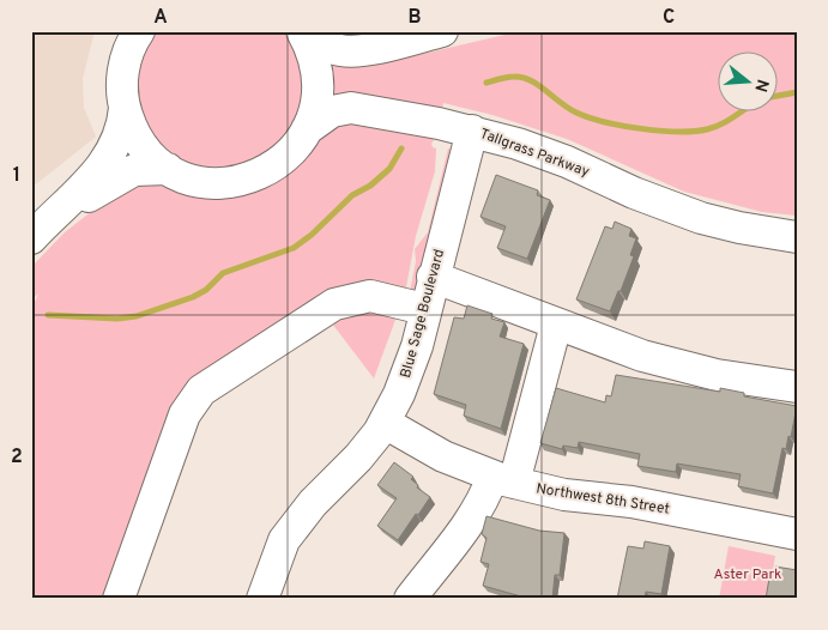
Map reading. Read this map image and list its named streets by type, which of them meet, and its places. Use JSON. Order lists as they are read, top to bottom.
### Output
{
  "streets": {
    "street": ["Tallgrass Parkway", "Blue Sage Boulevard", "Northwest 8th Street"]
  },
  "crossings": [
    ["Tallgrass Parkway", "Blue Sage Boulevard"],
    ["Blue Sage Boulevard", "Northwest 8th Street"]
  ],
  "parks": ["Aster Park"],
  "north": "right",
  "grid": {
    "columns": ["A", "B", "C"],
    "rows": ["1", "2"]
  }
}
